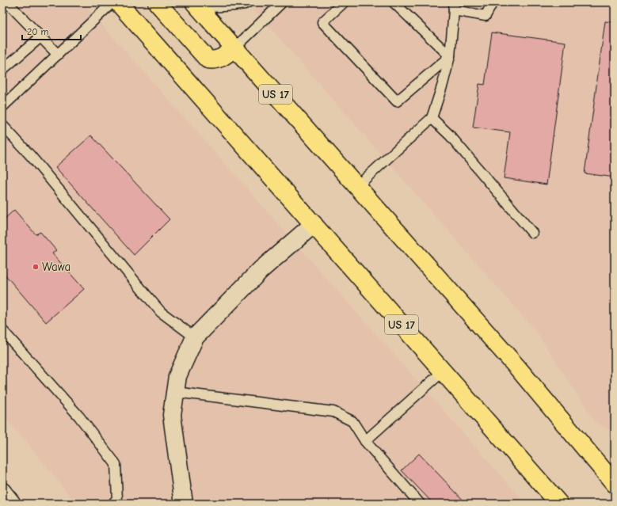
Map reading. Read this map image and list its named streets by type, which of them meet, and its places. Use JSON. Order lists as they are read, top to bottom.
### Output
{
  "streets": {
    "main road": ["US 17"]
  },
  "places": ["Wawa"],
  "scale_bar": "20 m"
}
